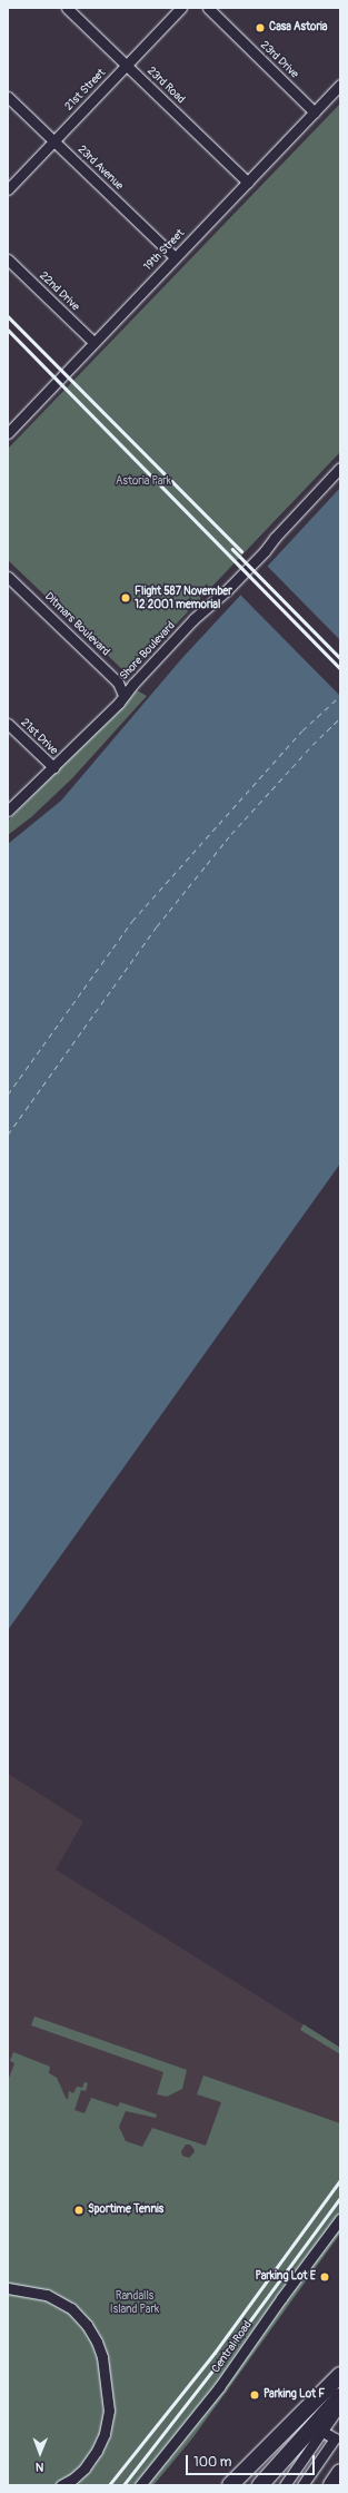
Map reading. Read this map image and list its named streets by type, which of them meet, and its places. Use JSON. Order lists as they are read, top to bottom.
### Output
{
  "streets": {
    "street": [
      "23rd Drive",
      "23rd Road",
      "21st Street",
      "23rd Avenue",
      "19th Street",
      "22nd Drive",
      "Ditmars Boulevard",
      "Shore Boulevard",
      "21st Drive",
      "Central Road"
    ]
  },
  "crossings": [
    ["23rd Drive", "19th Street"],
    ["23rd Road", "21st Street"],
    ["23rd Road", "19th Street"],
    ["21st Street", "23rd Avenue"],
    ["23rd Avenue", "19th Street"],
    ["19th Street", "22nd Drive"],
    ["Ditmars Boulevard", "Shore Boulevard"],
    ["Shore Boulevard", "21st Drive"]
  ],
  "parks": ["Astoria Park", "Randalls Island Park"],
  "places": [
    "Casa Astoria",
    "Flight 587 November 12 2001 memorial",
    "Sportime Tennis",
    "Parking Lot E",
    "Parking Lot F"
  ],
  "scale_bar": "100 m",
  "north": "bottom"
}
